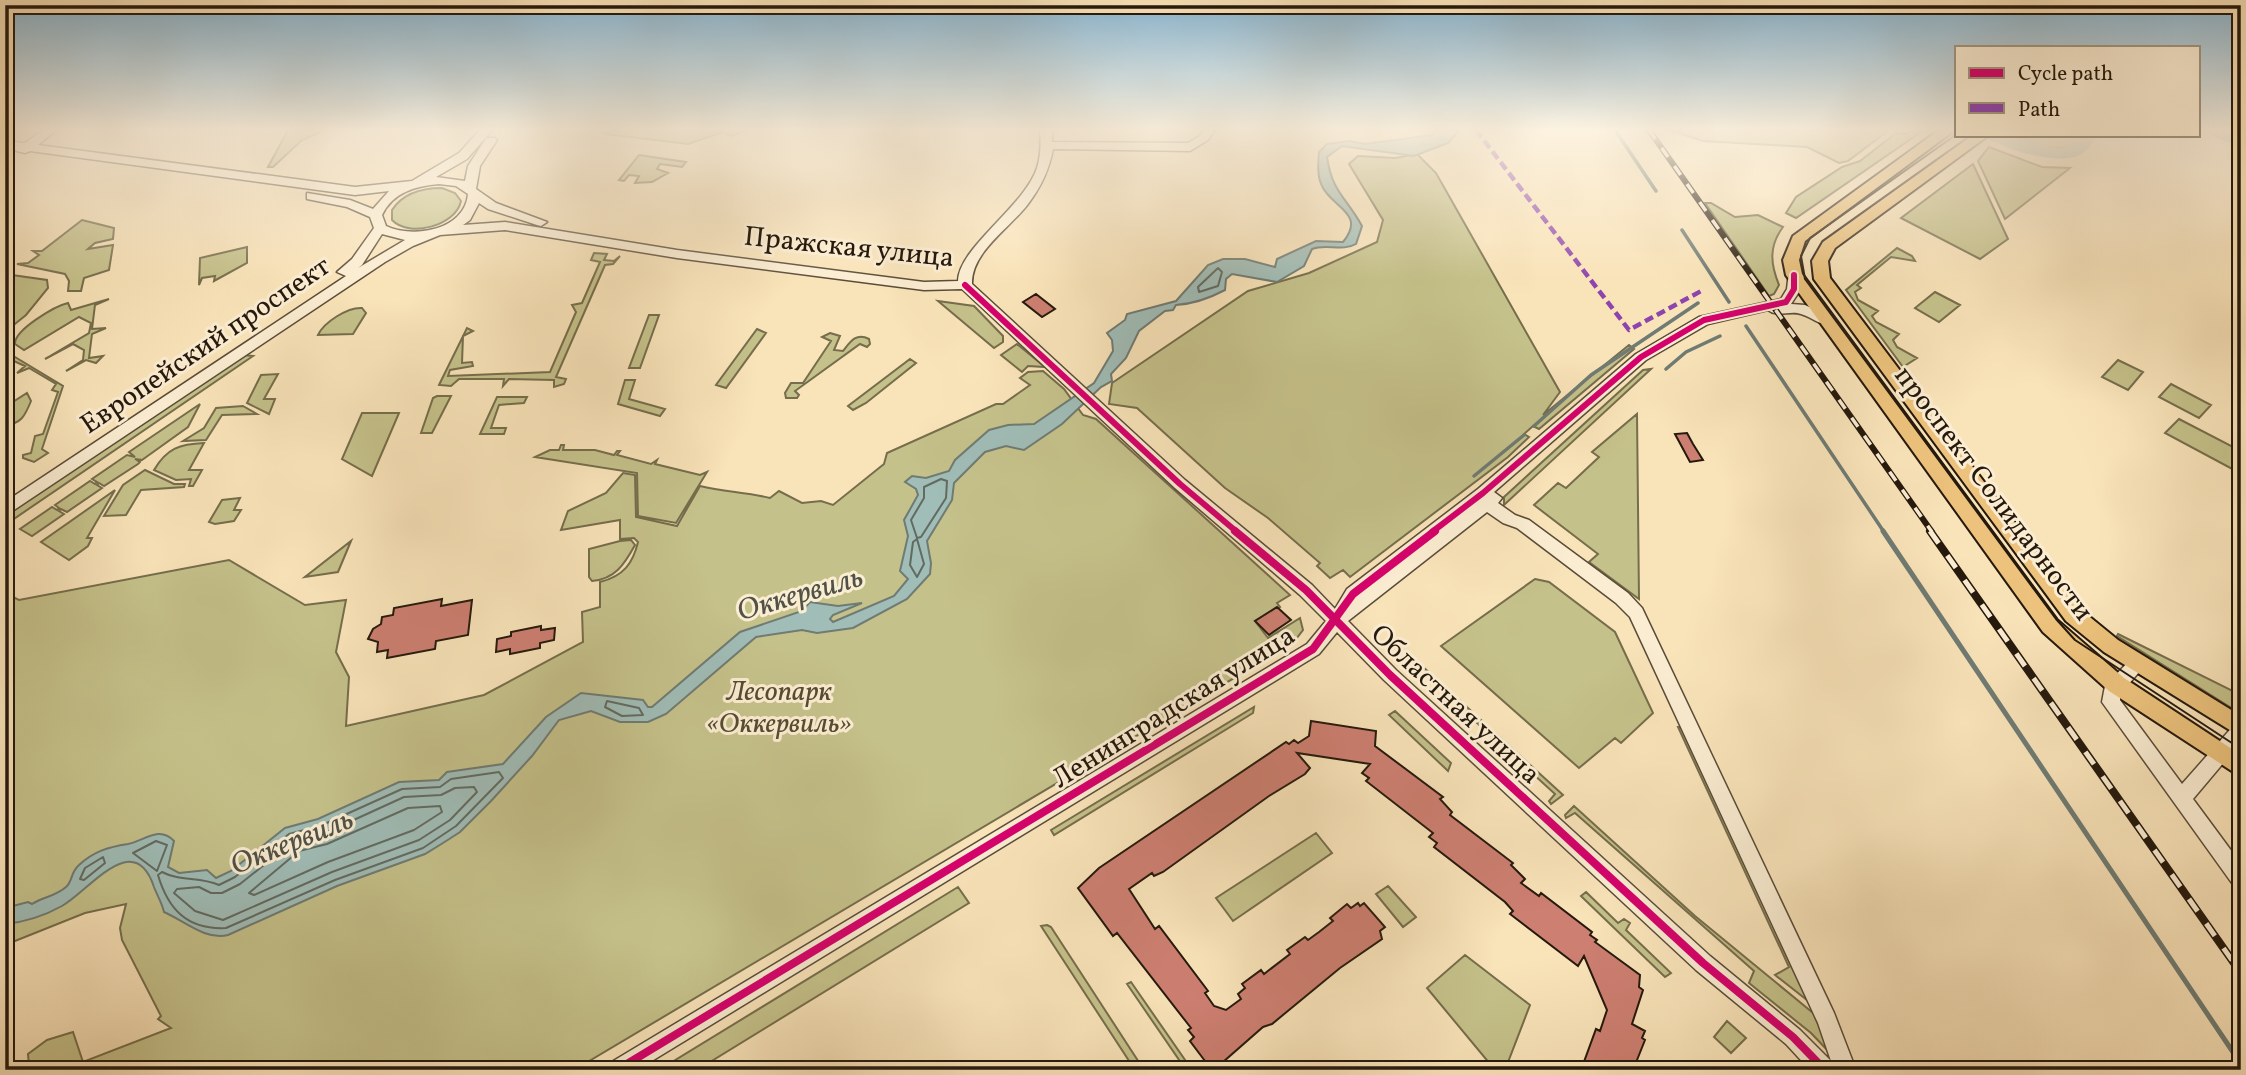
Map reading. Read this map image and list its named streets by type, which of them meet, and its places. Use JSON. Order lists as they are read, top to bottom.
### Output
{
  "streets": {
    "main road": ["проспект Солидарности"],
    "street": [
      "Пражская улица",
      "Европейский проспект",
      "Областная улица",
      "Ленинградская улица"
    ]
  },
  "crossings": [
    ["Пражская улица", "Европейский проспект"],
    ["Пражская улица", "Областная улица"],
    ["Областная улица", "Ленинградская улица"]
  ],
  "water": ["Оккервиль"],
  "parks": ["Лесопарк «Оккервиль»"],
  "legend": ["Cycle path", "Path"]
}
